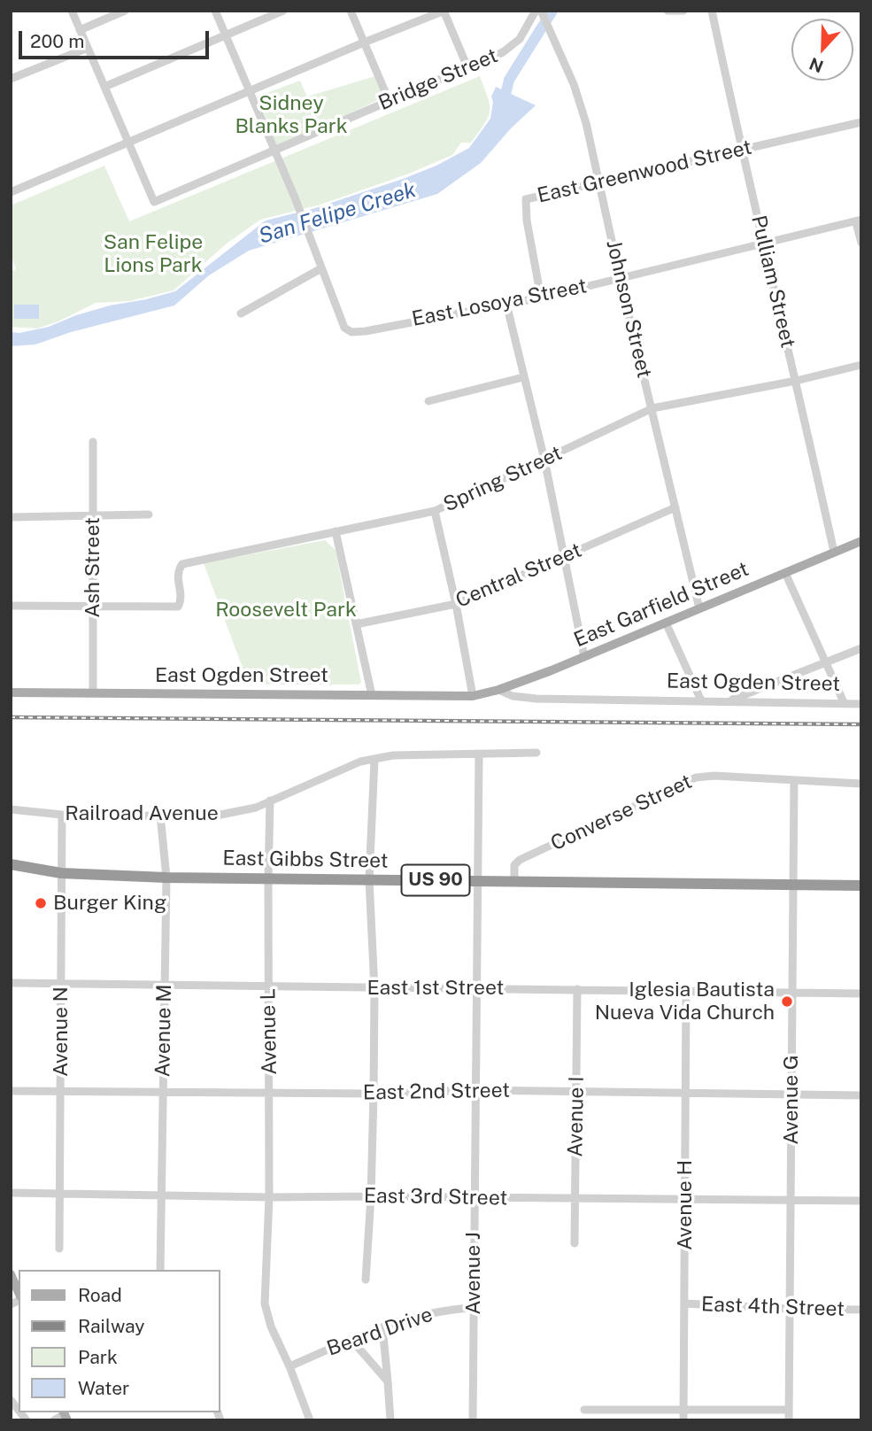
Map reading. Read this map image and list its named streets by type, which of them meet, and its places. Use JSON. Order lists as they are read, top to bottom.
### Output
{
  "streets": {
    "highway": ["East Gibbs Street", "US 90"],
    "main road": ["East Garfield Street", "East Ogden Street"],
    "street": [
      "Bridge Street",
      "East Greenwood Street",
      "Pulliam Street",
      "East Losoya Street",
      "Johnson Street",
      "Spring Street",
      "Ash Street",
      "Central Street",
      "Converse Street",
      "Railroad Avenue",
      "East 1st Street",
      "Avenue M",
      "Avenue N",
      "Avenue L",
      "East 2nd Street",
      "Avenue G",
      "Avenue I",
      "East 3rd Street",
      "Avenue H",
      "Avenue J",
      "East 4th Street",
      "Beard Drive"
    ]
  },
  "crossings": [
    ["Bridge Street", "East Losoya Street"],
    ["Bridge Street", "Johnson Street"],
    ["East Greenwood Street", "Pulliam Street"],
    ["East Greenwood Street", "East Losoya Street"],
    ["East Greenwood Street", "Johnson Street"],
    ["Pulliam Street", "East Losoya Street"],
    ["Pulliam Street", "Spring Street"],
    ["Pulliam Street", "East Garfield Street"],
    ["East Losoya Street", "Johnson Street"],
    ["Johnson Street", "Spring Street"],
    ["Johnson Street", "Central Street"],
    ["Johnson Street", "East Garfield Street"],
    ["Spring Street", "Ash Street"],
    ["Ash Street", "East Ogden Street"],
    ["East Garfield Street", "East Ogden Street"],
    ["Converse Street", "East Gibbs Street"],
    ["Converse Street", "Avenue G"],
    ["Railroad Avenue", "Avenue M"],
    ["Railroad Avenue", "Avenue N"],
    ["Railroad Avenue", "Avenue L"],
    ["Railroad Avenue", "Avenue J"],
    ["East Gibbs Street", "Avenue M"],
    ["East Gibbs Street", "Avenue N"],
    ["East Gibbs Street", "Avenue L"],
    ["East Gibbs Street", "Avenue G"],
    ["East Gibbs Street", "Avenue J"],
    ["East 1st Street", "Avenue M"],
    ["East 1st Street", "Avenue N"],
    ["East 1st Street", "Avenue L"],
    ["East 1st Street", "Avenue G"],
    ["East 1st Street", "Avenue I"],
    ["East 1st Street", "Avenue H"],
    ["East 1st Street", "Avenue J"],
    ["Avenue M", "East 2nd Street"],
    ["Avenue M", "East 3rd Street"],
    ["Avenue N", "East 2nd Street"],
    ["Avenue N", "East 3rd Street"],
    ["Avenue L", "East 2nd Street"],
    ["Avenue L", "East 3rd Street"],
    ["Avenue L", "Beard Drive"],
    ["East 2nd Street", "Avenue G"],
    ["East 2nd Street", "Avenue I"],
    ["East 2nd Street", "Avenue H"],
    ["East 2nd Street", "Avenue J"],
    ["Avenue G", "East 3rd Street"],
    ["Avenue G", "East 4th Street"],
    ["Avenue I", "East 3rd Street"],
    ["East 3rd Street", "Avenue H"],
    ["East 3rd Street", "Avenue J"],
    ["Avenue H", "East 4th Street"],
    ["Avenue J", "Beard Drive"]
  ],
  "water": ["San Felipe Creek"],
  "parks": ["Sidney Blanks Park", "San Felipe Lions Park", "Roosevelt Park"],
  "places": ["Burger King", "Iglesia Bautista Nueva Vida Church"],
  "legend": [
    "Road",
    "Railway",
    "Park",
    "Water"
  ],
  "scale_bar": "200 m",
  "north": "bottom"
}
